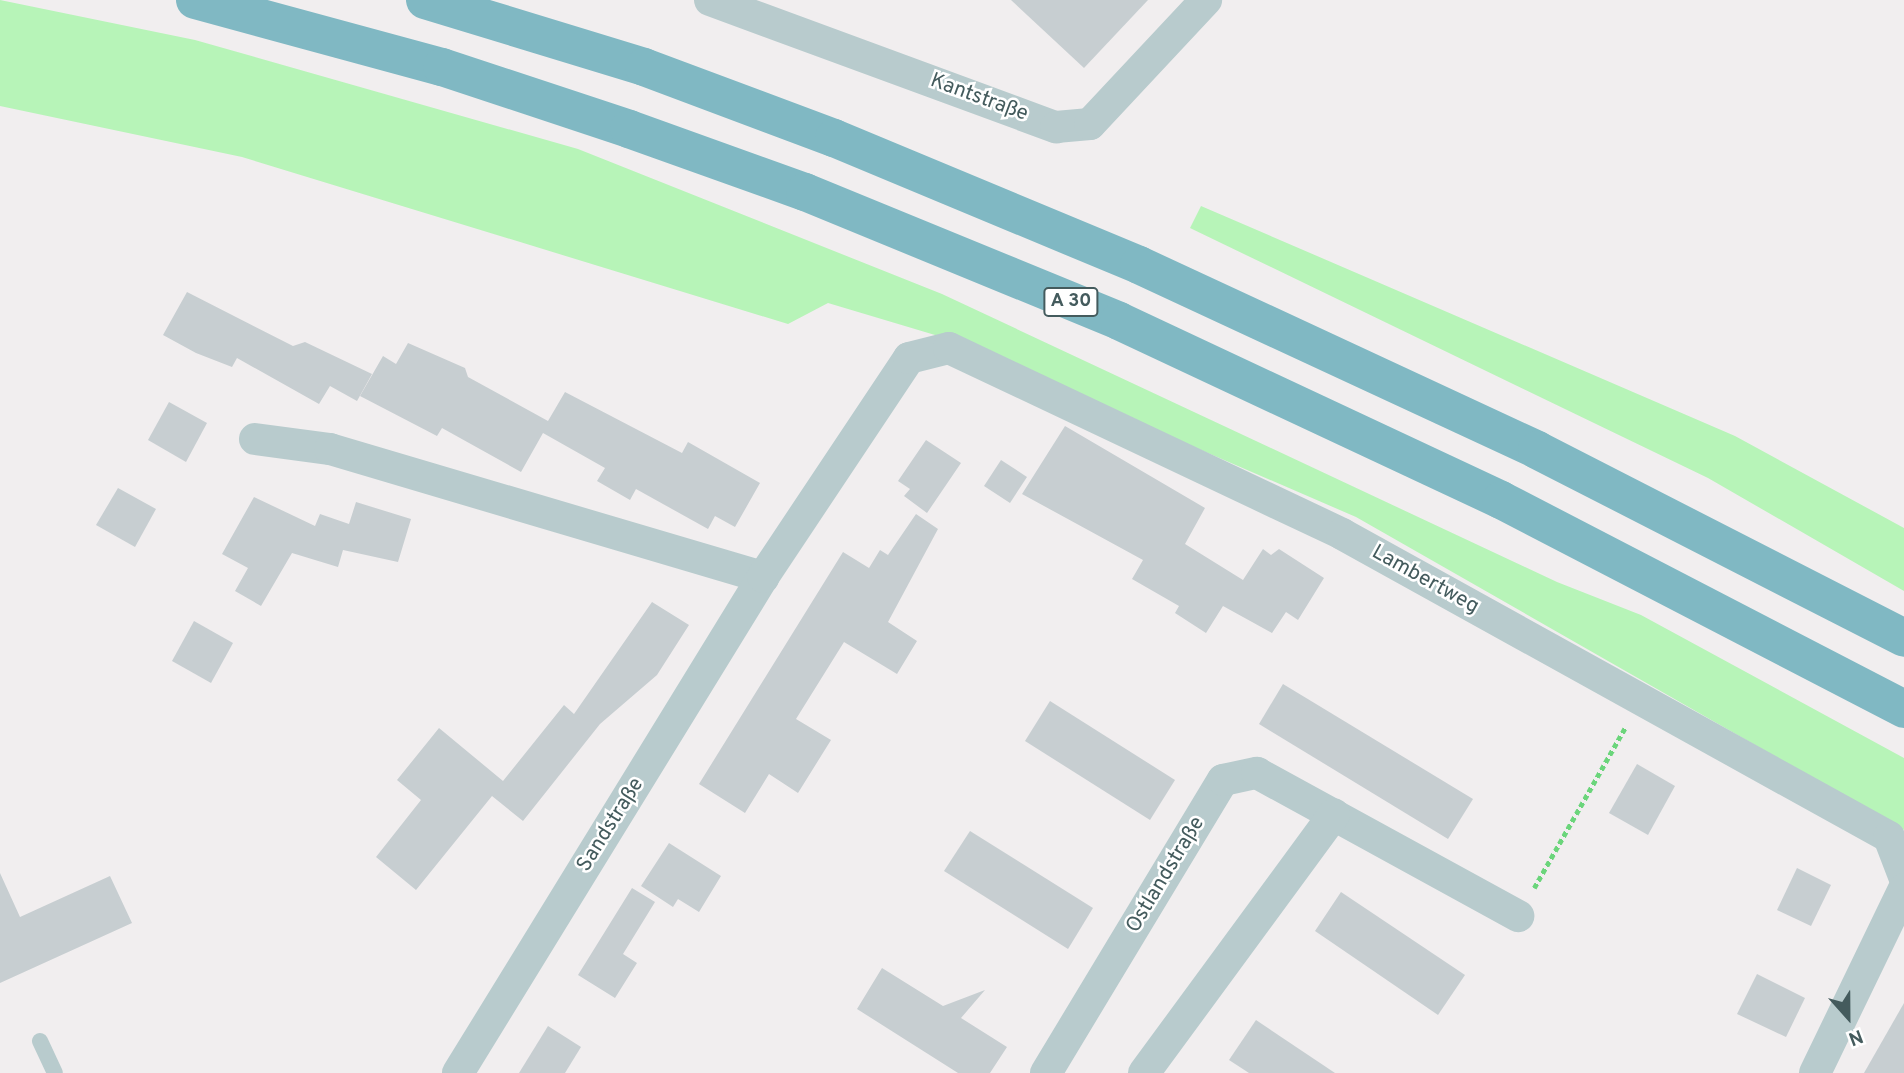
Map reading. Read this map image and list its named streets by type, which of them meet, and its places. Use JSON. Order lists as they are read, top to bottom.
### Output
{
  "streets": {
    "highway": ["A 30"],
    "street": [
      "Kantstraße",
      "Lambertweg",
      "Sandstraße",
      "Ostlandstraße"
    ]
  },
  "crossings": [
    ["Lambertweg", "Sandstraße"]
  ],
  "north": "bottom"
}
